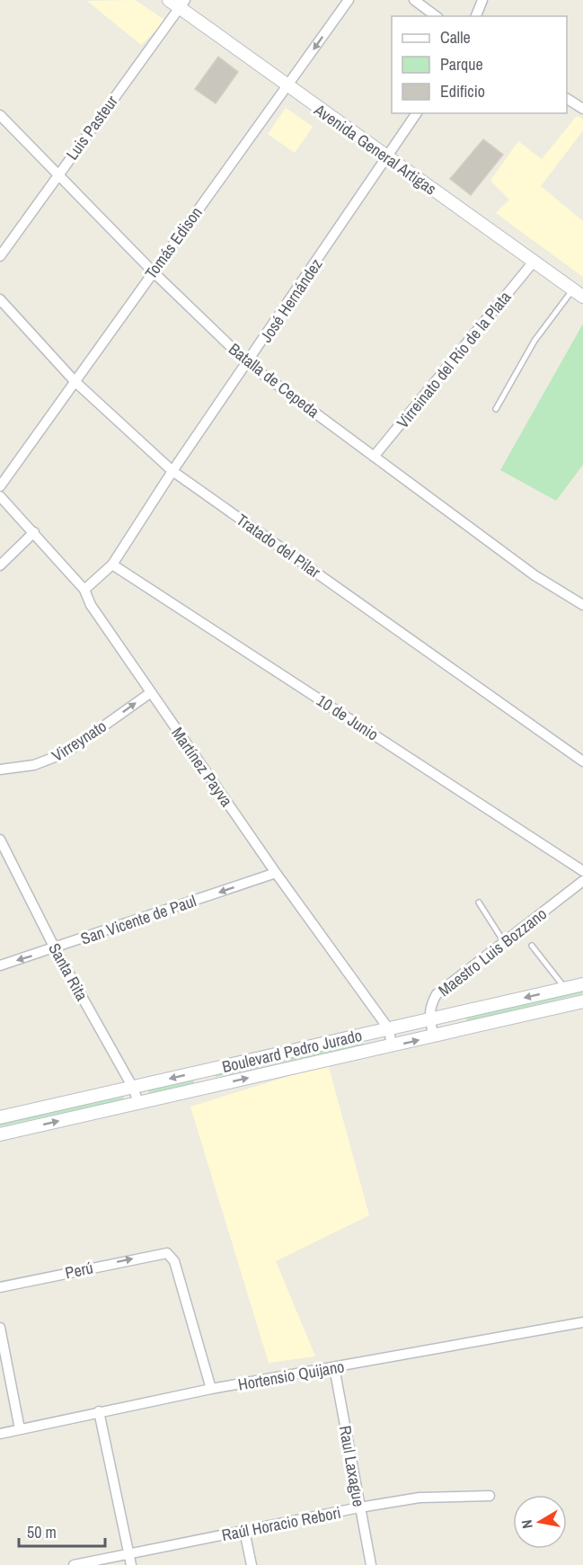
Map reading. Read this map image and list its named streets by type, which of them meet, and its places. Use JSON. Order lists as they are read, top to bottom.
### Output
{
  "streets": {
    "main road": ["Avenida General Artigas", "Boulevard Pedro Jurado"],
    "street": [
      "Luis Pasteur",
      "Tomás Edison",
      "José Hernández",
      "Virreinato del Río de la Plata",
      "Batalla de Cepeda",
      "Tratado del Pilar",
      "10 de Junio",
      "Virreynato",
      "Martínez Payva",
      "San Vicente de Paul",
      "Maestro Luis Bozzano",
      "Santa Rita",
      "Perú",
      "Hortensio Quijano",
      "Raul Laxague",
      "Raúl Horacio Rebori"
    ]
  },
  "crossings": [
    ["Luis Pasteur", "Avenida General Artigas"],
    ["Luis Pasteur", "Batalla de Cepeda"],
    ["Avenida General Artigas", "Tomás Edison"],
    ["Avenida General Artigas", "José Hernández"],
    ["Avenida General Artigas", "Virreinato del Río de la Plata"],
    ["Tomás Edison", "Batalla de Cepeda"],
    ["Tomás Edison", "Tratado del Pilar"],
    ["José Hernández", "Batalla de Cepeda"],
    ["José Hernández", "Tratado del Pilar"],
    ["José Hernández", "10 de Junio"],
    ["José Hernández", "Martínez Payva"],
    ["Virreinato del Río de la Plata", "Batalla de Cepeda"],
    ["Virreynato", "Martínez Payva"],
    ["Martínez Payva", "San Vicente de Paul"],
    ["Martínez Payva", "Boulevard Pedro Jurado"],
    ["San Vicente de Paul", "Santa Rita"],
    ["Maestro Luis Bozzano", "Boulevard Pedro Jurado"],
    ["Santa Rita", "Boulevard Pedro Jurado"],
    ["Perú", "Hortensio Quijano"],
    ["Hortensio Quijano", "Raul Laxague"],
    ["Raul Laxague", "Raúl Horacio Rebori"]
  ],
  "one_way": ["Virreynato", "San Vicente de Paul"],
  "legend": ["Calle", "Parque", "Edificio"],
  "scale_bar": "50 m",
  "north": "left"
}
